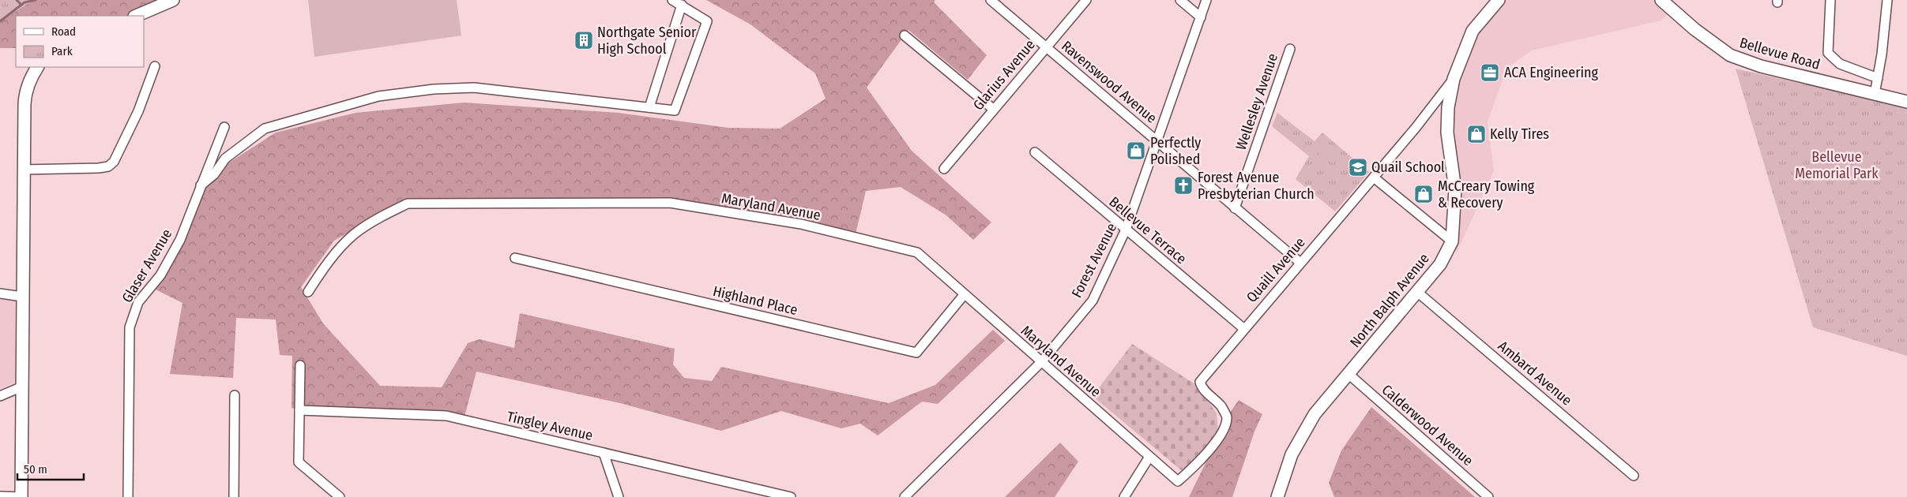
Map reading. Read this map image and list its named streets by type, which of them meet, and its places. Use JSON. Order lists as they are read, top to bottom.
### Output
{
  "streets": {
    "street": [
      "Bellevue Road",
      "Glarius Avenue",
      "Ravenswood Avenue",
      "Wellesley Avenue",
      "Maryland Avenue",
      "Bellevue Terrace",
      "Forest Avenue",
      "Glaser Avenue",
      "Quaill Avenue",
      "Highland Place",
      "North Balph Avenue",
      "Ambard Avenue",
      "Calderwood Avenue",
      "Tingley Avenue"
    ]
  },
  "crossings": [
    ["Glarius Avenue", "Ravenswood Avenue"],
    ["Ravenswood Avenue", "Wellesley Avenue"],
    ["Ravenswood Avenue", "Forest Avenue"],
    ["Ravenswood Avenue", "Quaill Avenue"],
    ["Maryland Avenue", "Forest Avenue"],
    ["Maryland Avenue", "Quaill Avenue"],
    ["Maryland Avenue", "Highland Place"],
    ["Bellevue Terrace", "Forest Avenue"],
    ["Bellevue Terrace", "Quaill Avenue"],
    ["Quaill Avenue", "North Balph Avenue"],
    ["North Balph Avenue", "Ambard Avenue"],
    ["North Balph Avenue", "Calderwood Avenue"]
  ],
  "parks": ["Bellevue Memorial Park"],
  "places": {
    "building": ["Northgate Senior High School"],
    "office": ["ACA Engineering"],
    "shop": ["Kelly Tires", "Perfectly Polished", "McCreary Towing & Recovery"],
    "school or university": ["Quail School"],
    "church": ["Forest Avenue Presbyterian Church"]
  },
  "legend": ["Road", "Park"],
  "scale_bar": "50 m"
}
